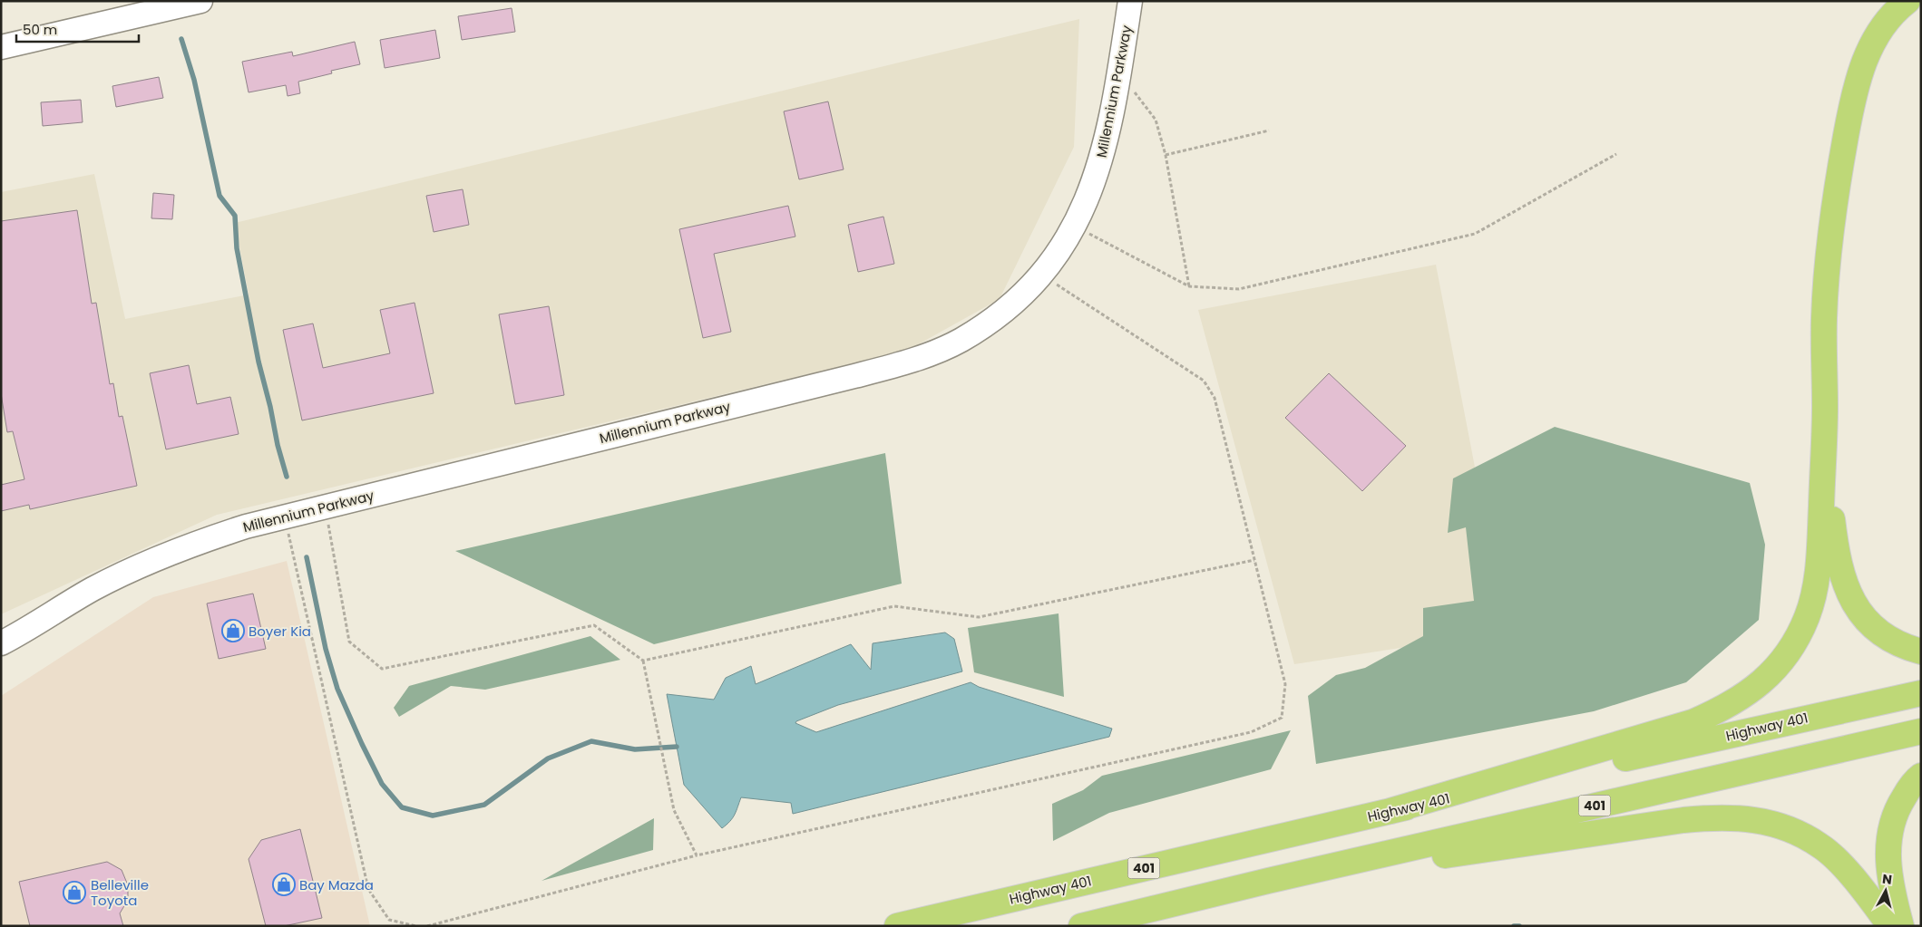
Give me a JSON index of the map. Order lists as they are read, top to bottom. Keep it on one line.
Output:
{"streets":{"highway":["Highway 401","401"],"street":["Millennium Parkway"]},"places":{"shop":["Boyer Kia","Bay Mazda","Belleville Toyota"]},"scale_bar":"50 m","north":"top"}
